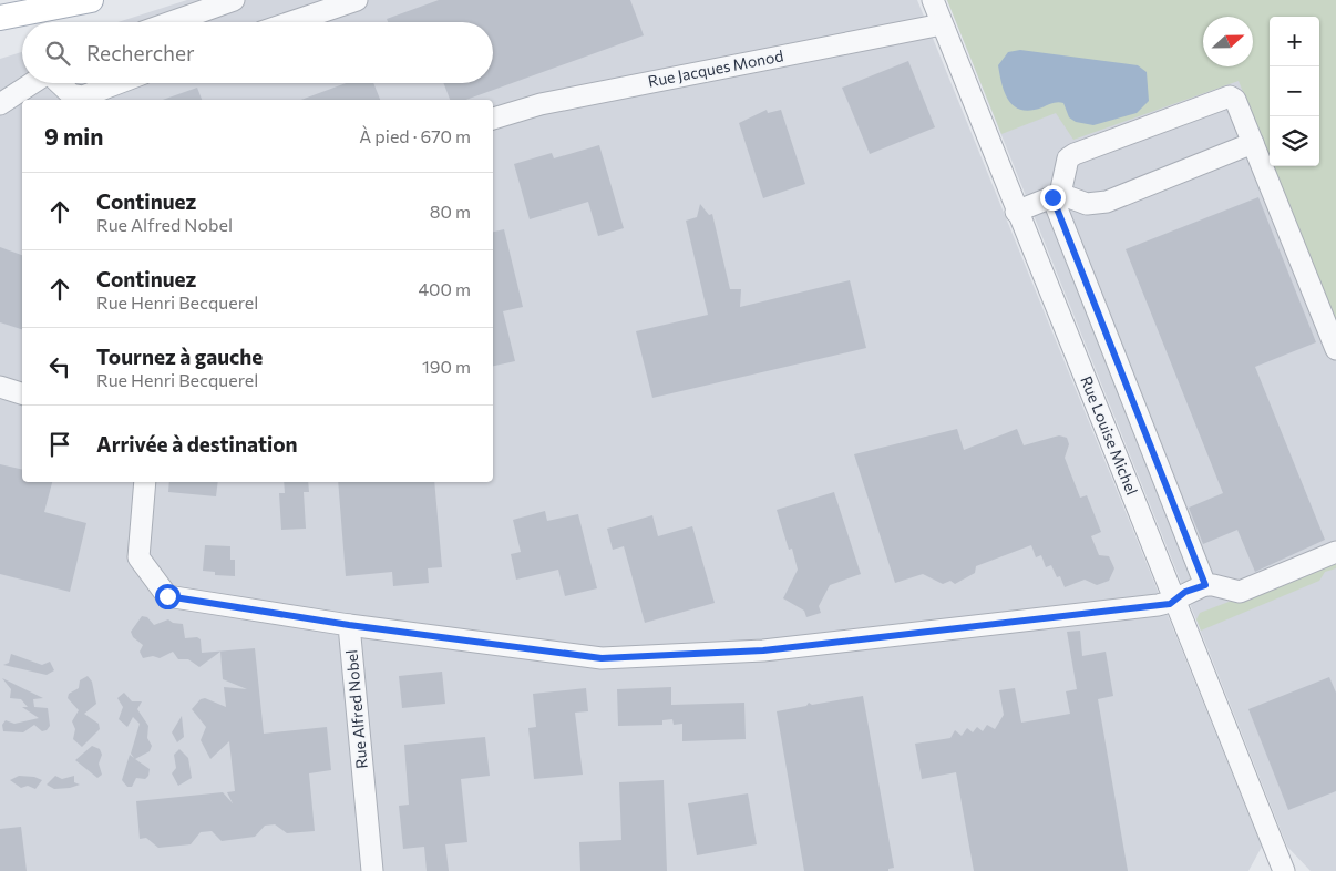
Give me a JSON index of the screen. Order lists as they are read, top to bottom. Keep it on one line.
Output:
{"streets":{"street":["Rue Jacques Monod","Rue Louise Michel","Rue Alfred Nobel"]},"crossings":[["Rue Jacques Monod","Rue Louise Michel"]],"north":"right","page":{"map_buttons":["+","−"],"search":"Rechercher","heading":["9 min","À pied · 670 m"],"list":[["Continuez","Rue Alfred Nobel","80 m"],["Continuez","Rue Henri Becquerel","400 m"],["Tournez à gauche","Rue Henri Becquerel","190 m"],"Arrivée à destination"]}}
